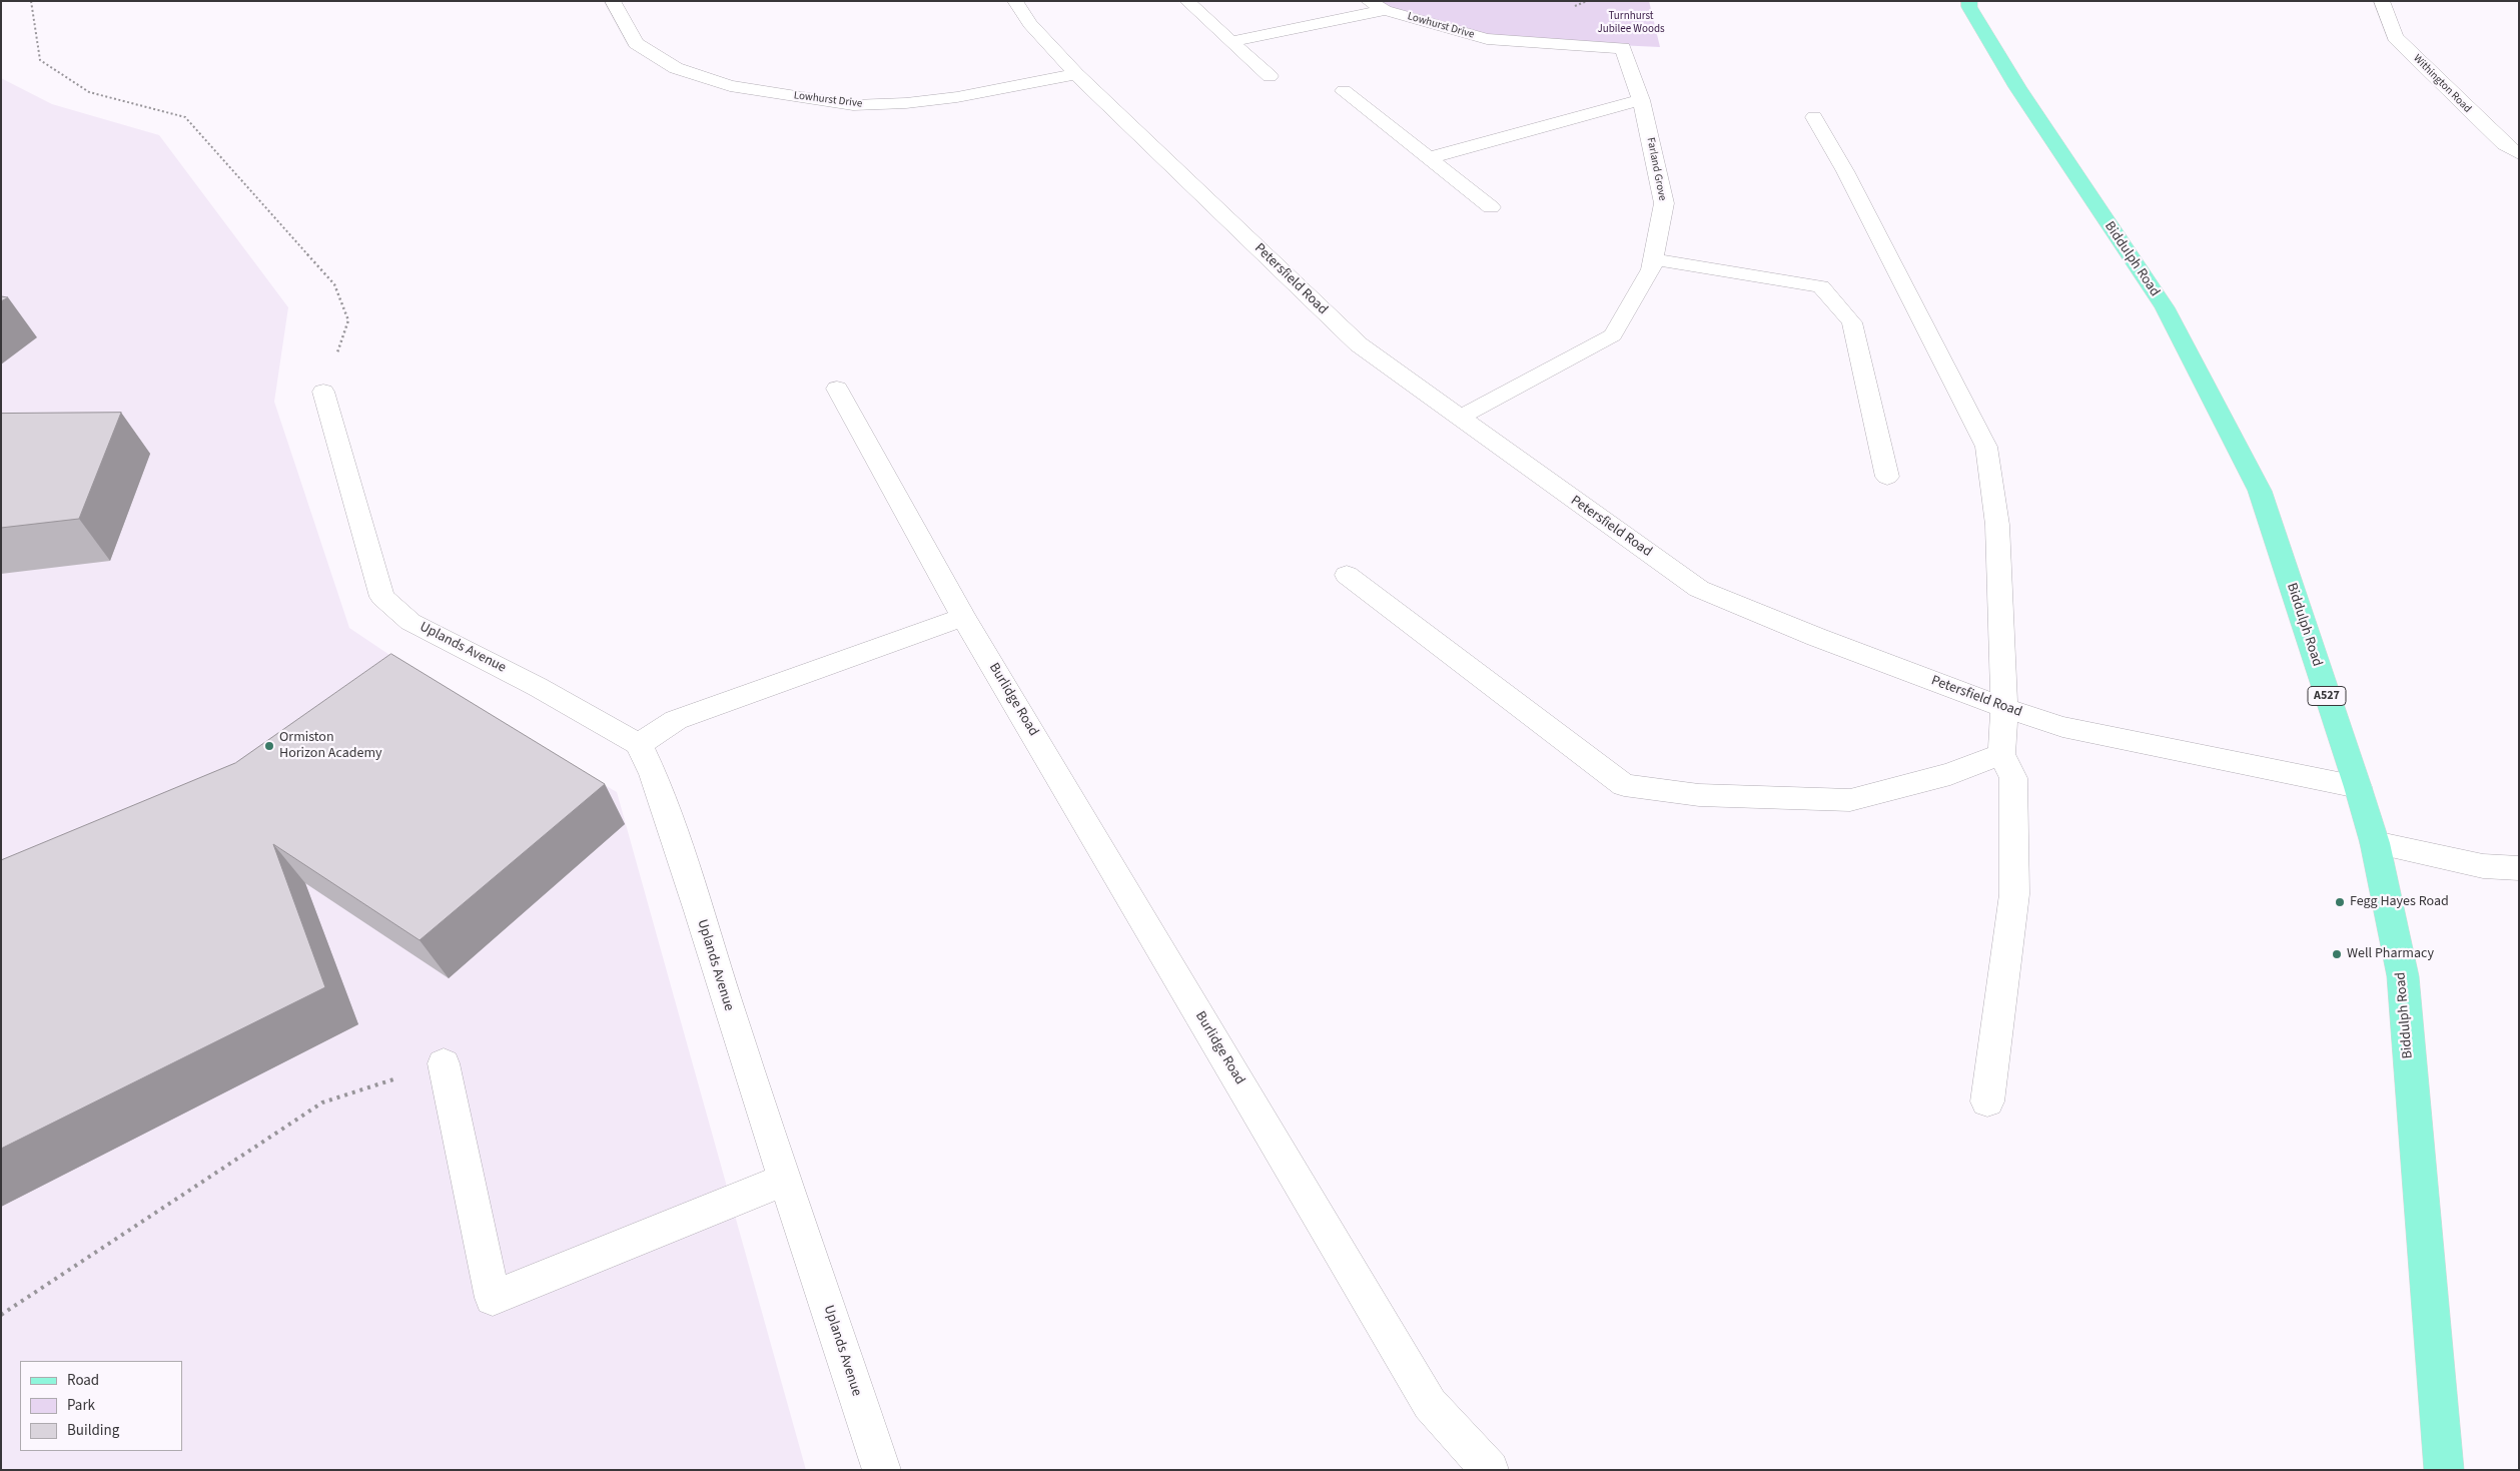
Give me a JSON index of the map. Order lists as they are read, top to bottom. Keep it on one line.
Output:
{"streets":{"main road":["Biddulph Road","A527"],"street":["Lowhurst Drive","Withington Road","Farland Grove","Petersfield Road","Uplands Avenue","Burlidge Road"]},"crossings":[["Lowhurst Drive","Farland Grove"],["Lowhurst Drive","Petersfield Road"],["Farland Grove","Petersfield Road"],["Biddulph Road","Petersfield Road"]],"parks":["Turnhurst Jubilee Woods"],"places":["Ormiston Horizon Academy","Fegg Hayes Road","Well Pharmacy"],"legend":["Road","Park","Building"]}
